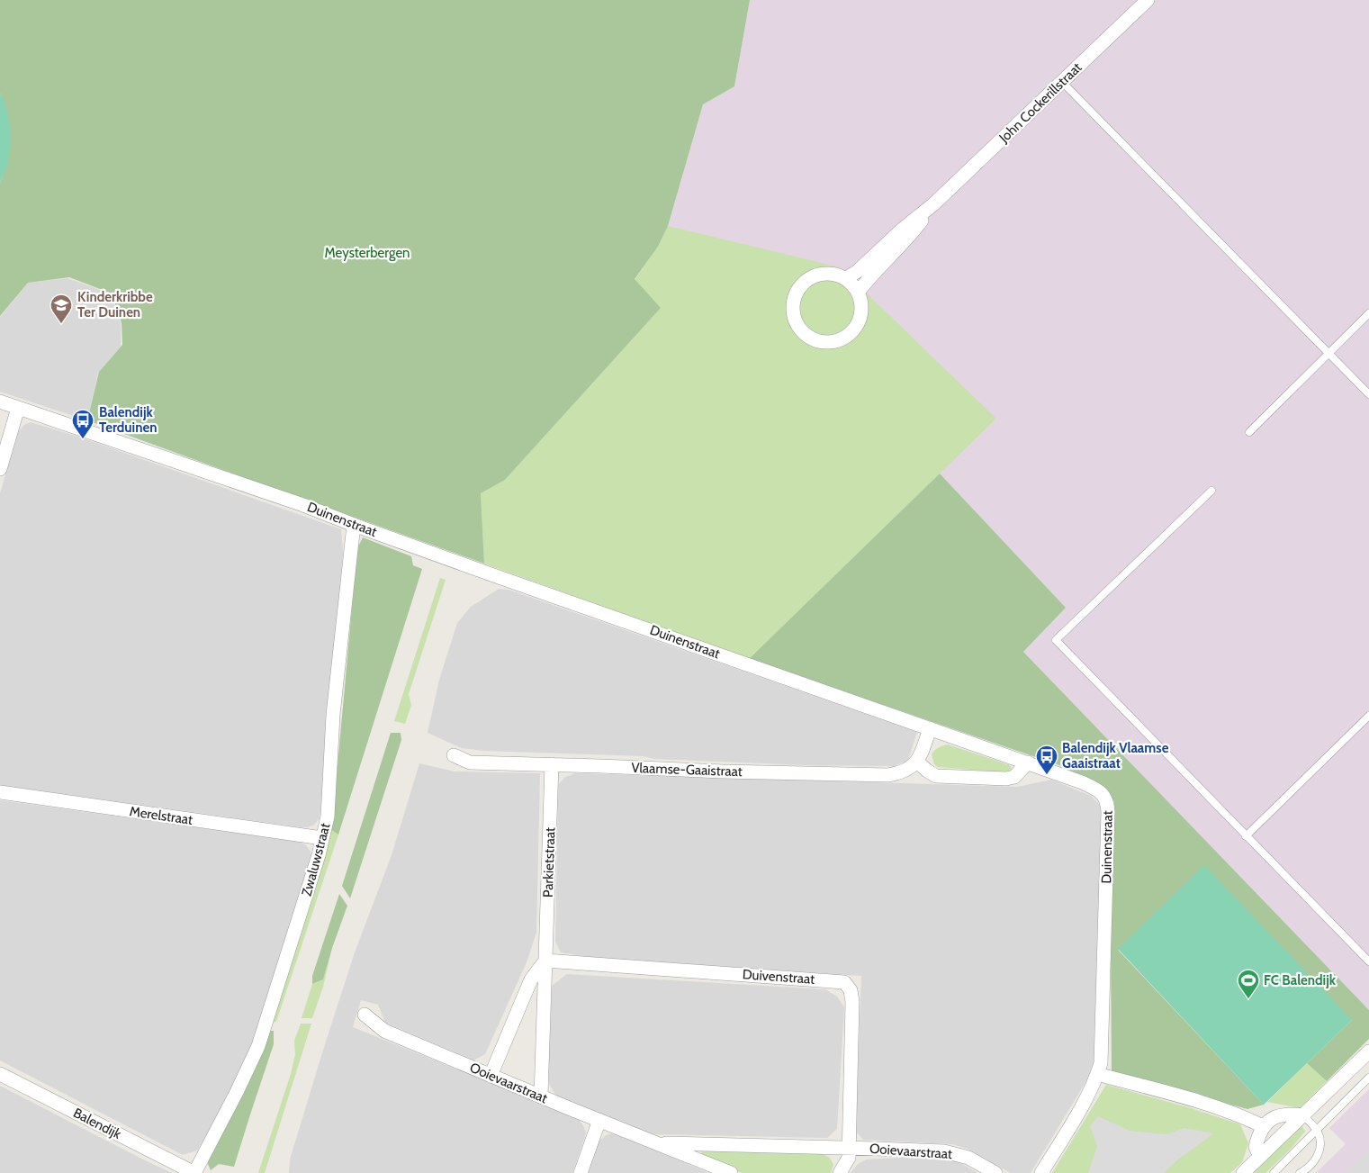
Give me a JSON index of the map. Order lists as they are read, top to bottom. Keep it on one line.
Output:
{"streets":{"street":["John Cockerillstraat","Duinenstraat","Vlaamse-Gaaistraat","Merelstraat","Zwaluwstraat","Parkietstraat","Duivenstraat","Ooievaarstraat","Balendijk"]},"crossings":[["Duinenstraat","Zwaluwstraat"],["Vlaamse-Gaaistraat","Parkietstraat"],["Merelstraat","Zwaluwstraat"],["Zwaluwstraat","Balendijk"],["Parkietstraat","Duivenstraat"],["Parkietstraat","Ooievaarstraat"],["Duivenstraat","Ooievaarstraat"]],"parks":["Meysterbergen"],"places":{"school or university":["Kinderkribbe Ter Duinen"],"bus stop":["Balendijk Terduinen","Balendijk Vlaamse Gaaistraat"],"sports":["FC Balendijk"]}}
